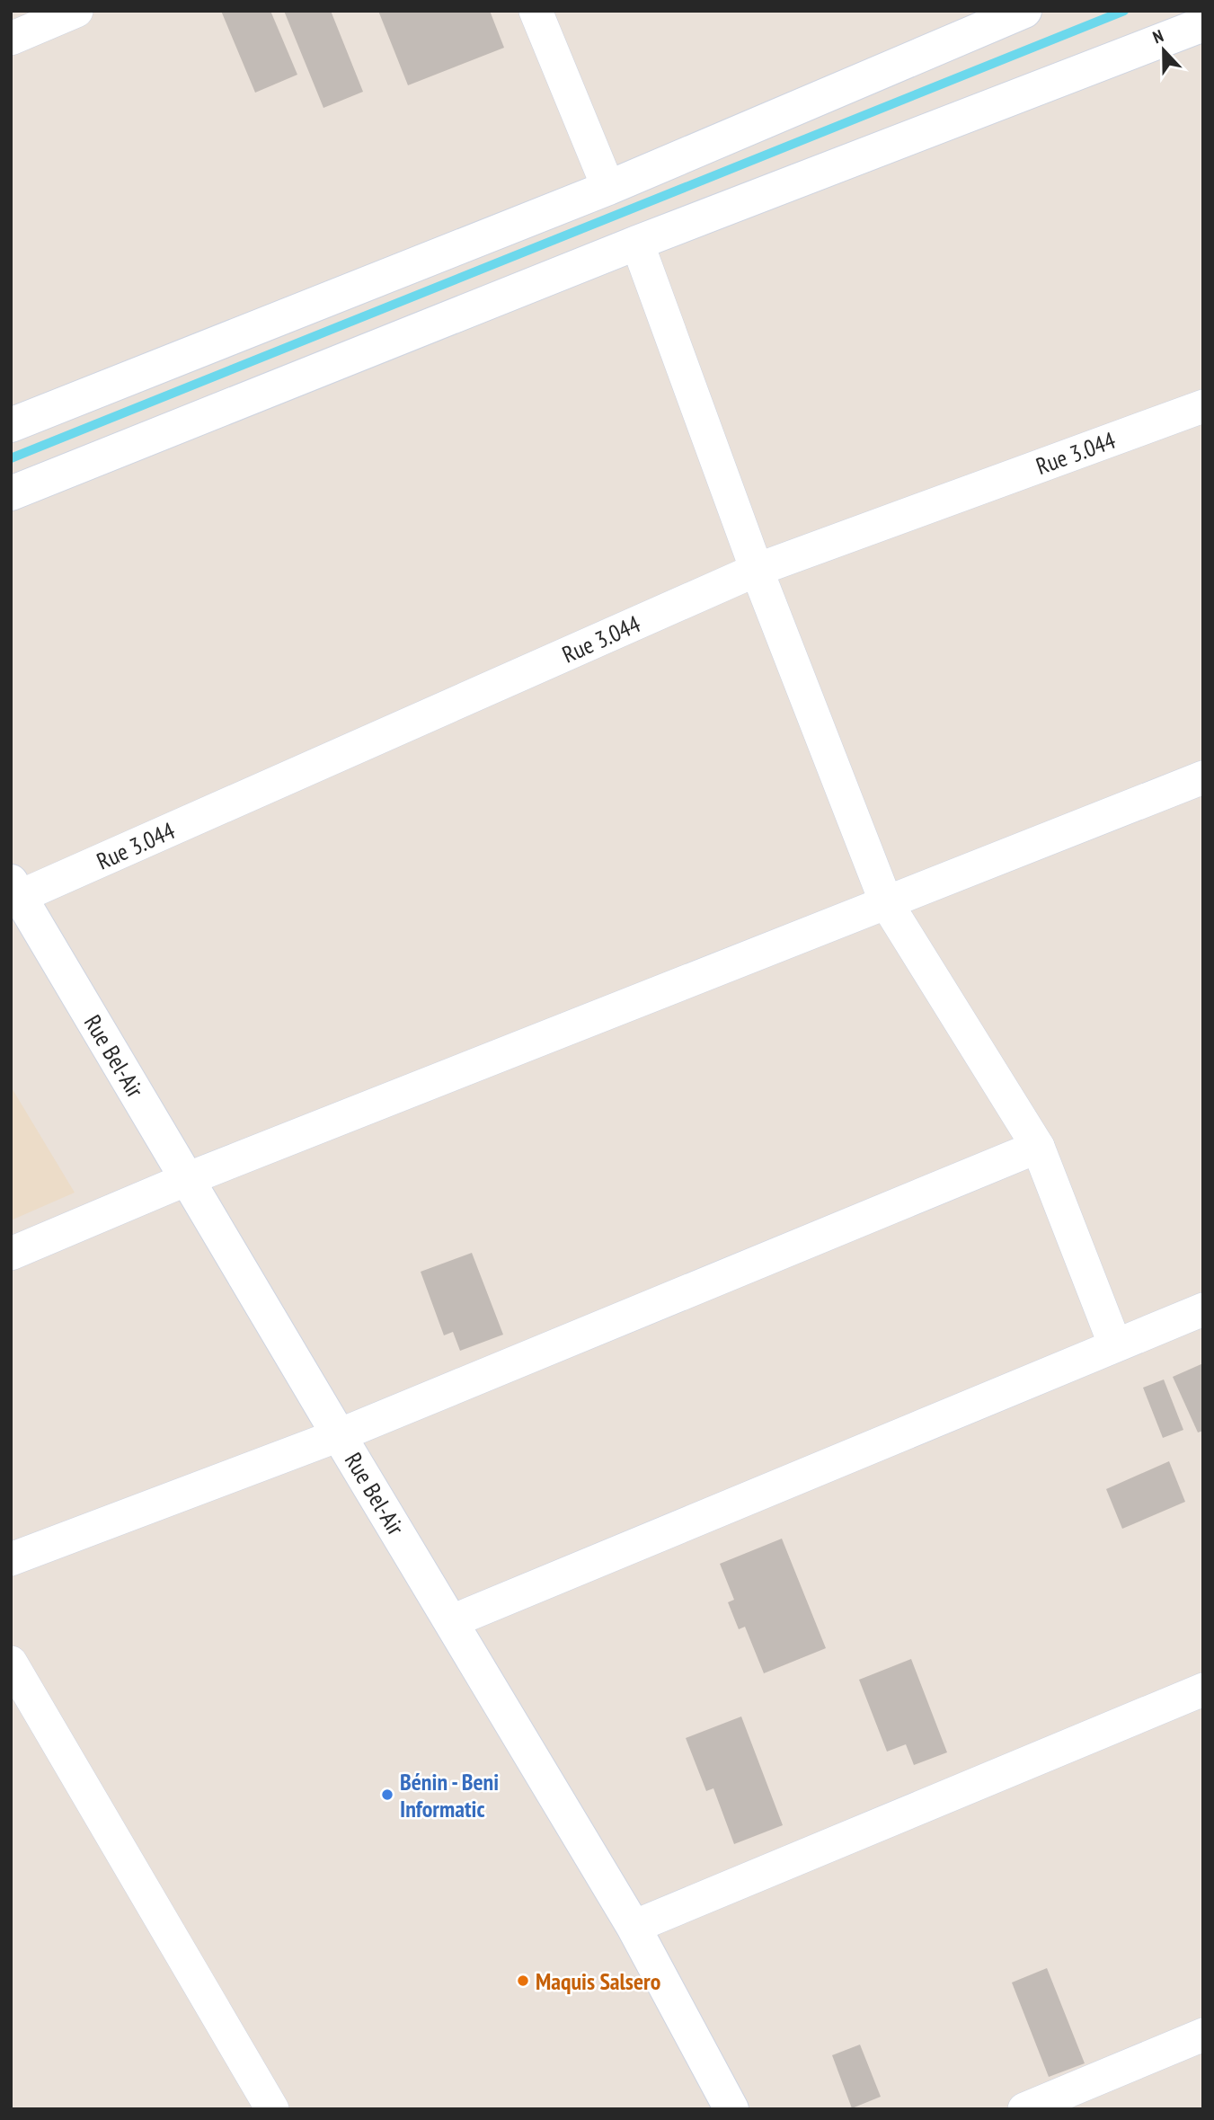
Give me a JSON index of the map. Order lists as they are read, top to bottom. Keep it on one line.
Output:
{"streets":{"street":["Rue 3.044","Rue Bel-Air"]},"crossings":[["Rue 3.044","Rue Bel-Air"]],"places":["Bénin - Beni Informatic","Maquis Salsero"],"north":"top"}
